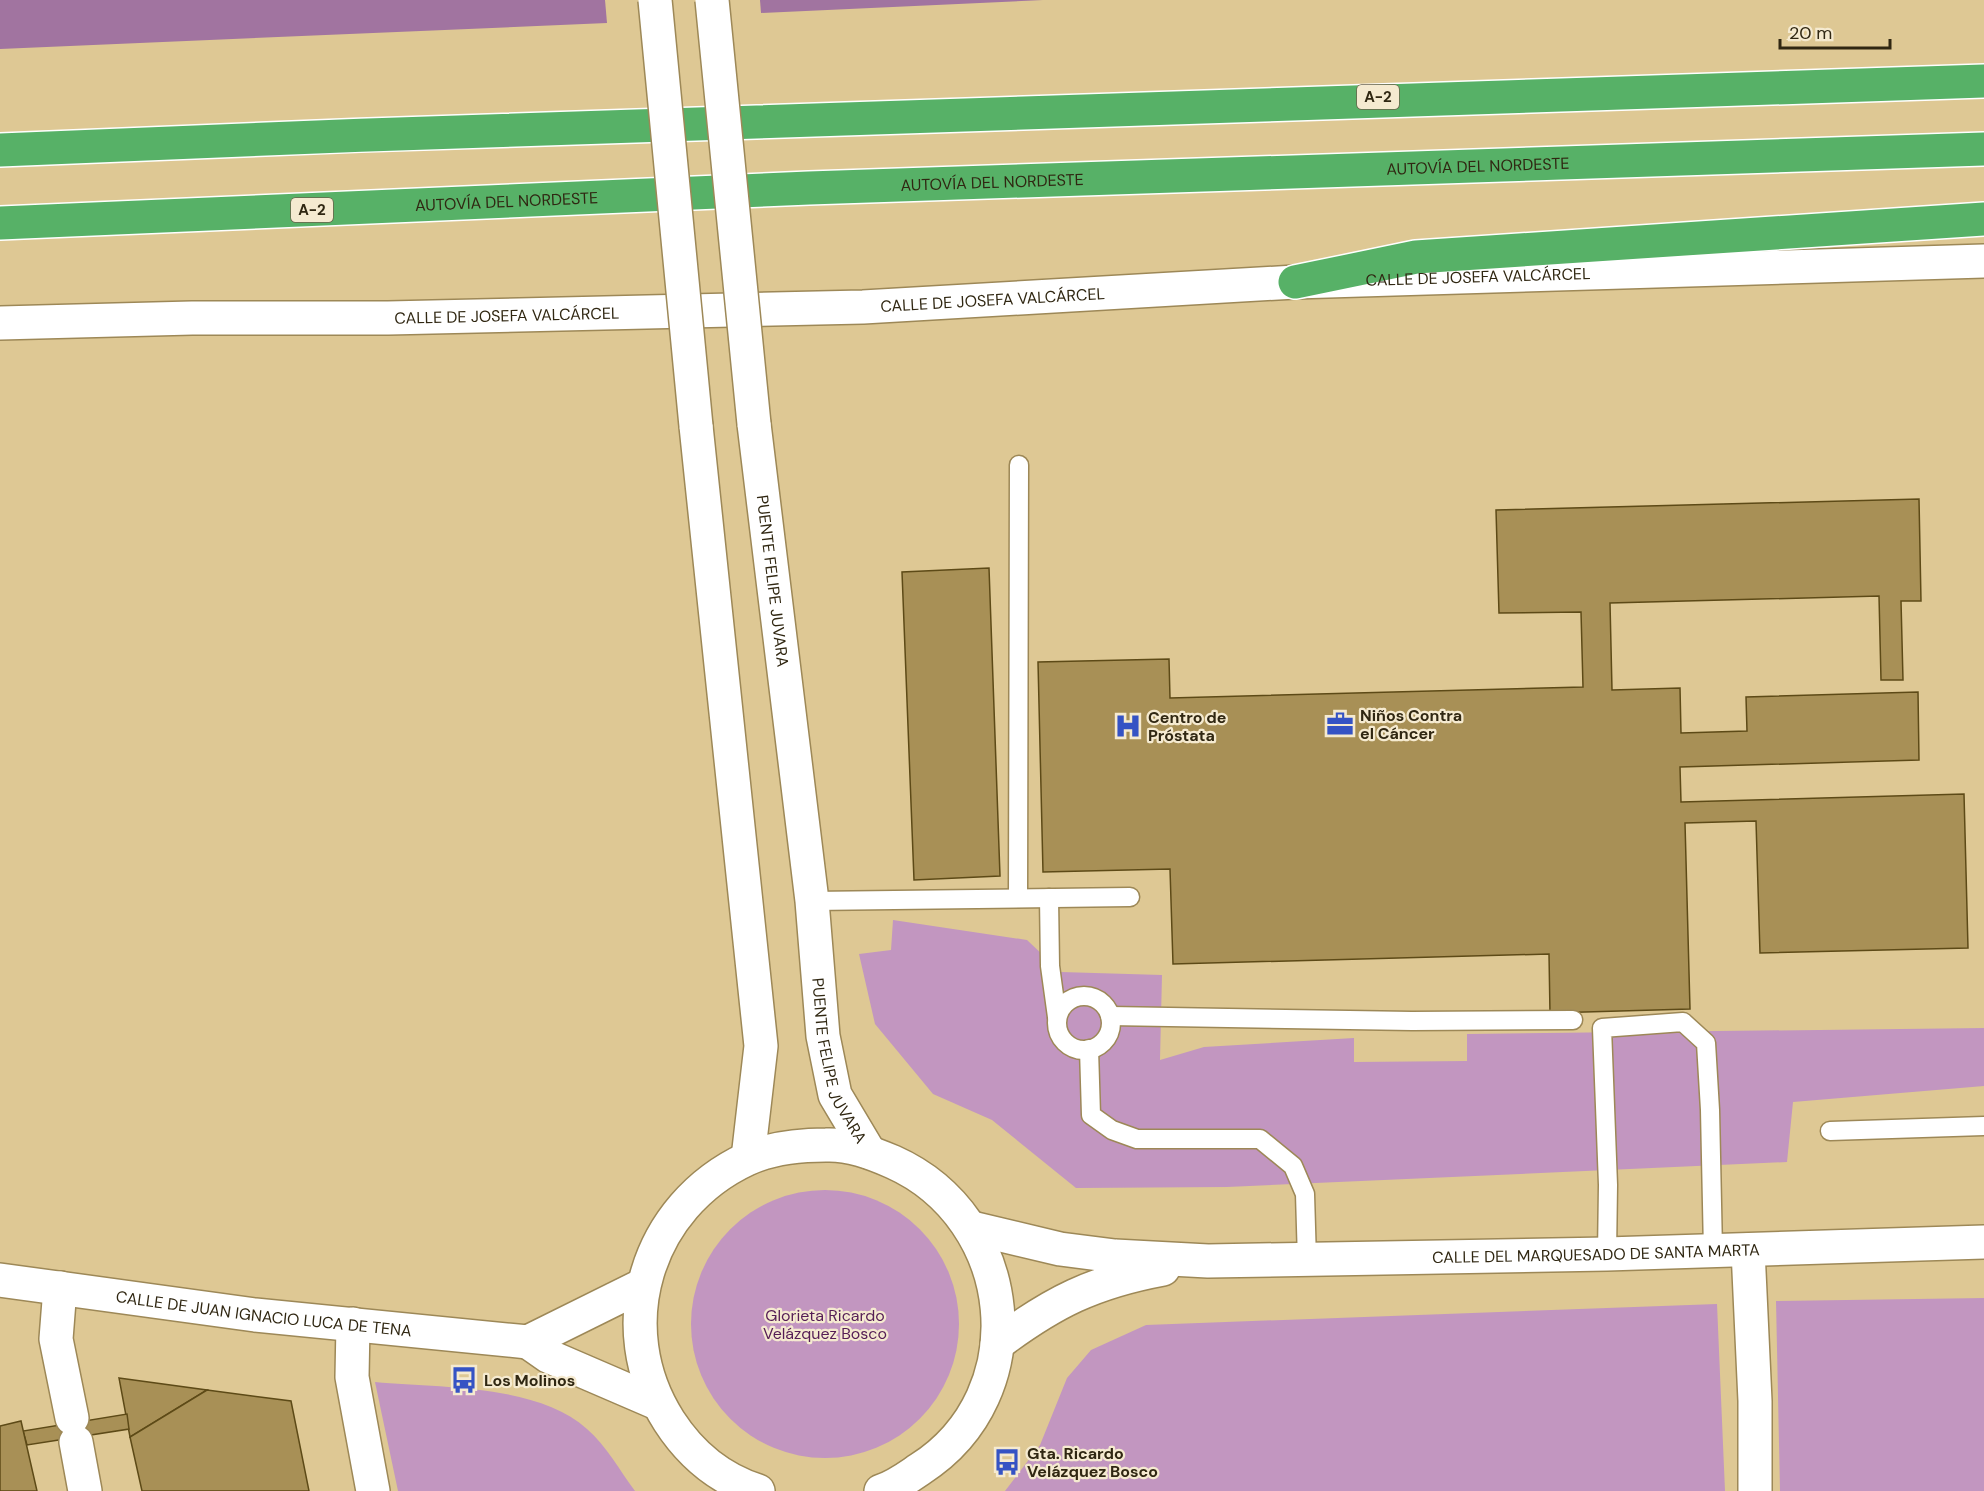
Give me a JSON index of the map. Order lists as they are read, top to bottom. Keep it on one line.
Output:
{"streets":{"highway":["A-2","AUTOVÍA DEL NORDESTE"],"street":["CALLE DE JOSEFA VALCÁRCEL","PUENTE FELIPE JUVARA","CALLE DEL MARQUESADO DE SANTA MARTA","CALLE DE JUAN IGNACIO LUCA DE TENA"]},"parks":["Glorieta Ricardo Velázquez Bosco"],"places":{"office":["Niños Contra el Cáncer"],"hospital":["Centro de Próstata"],"bus stop":["Los Molinos","Gta. Ricardo Velázquez Bosco"]},"scale_bar":"20 m"}
